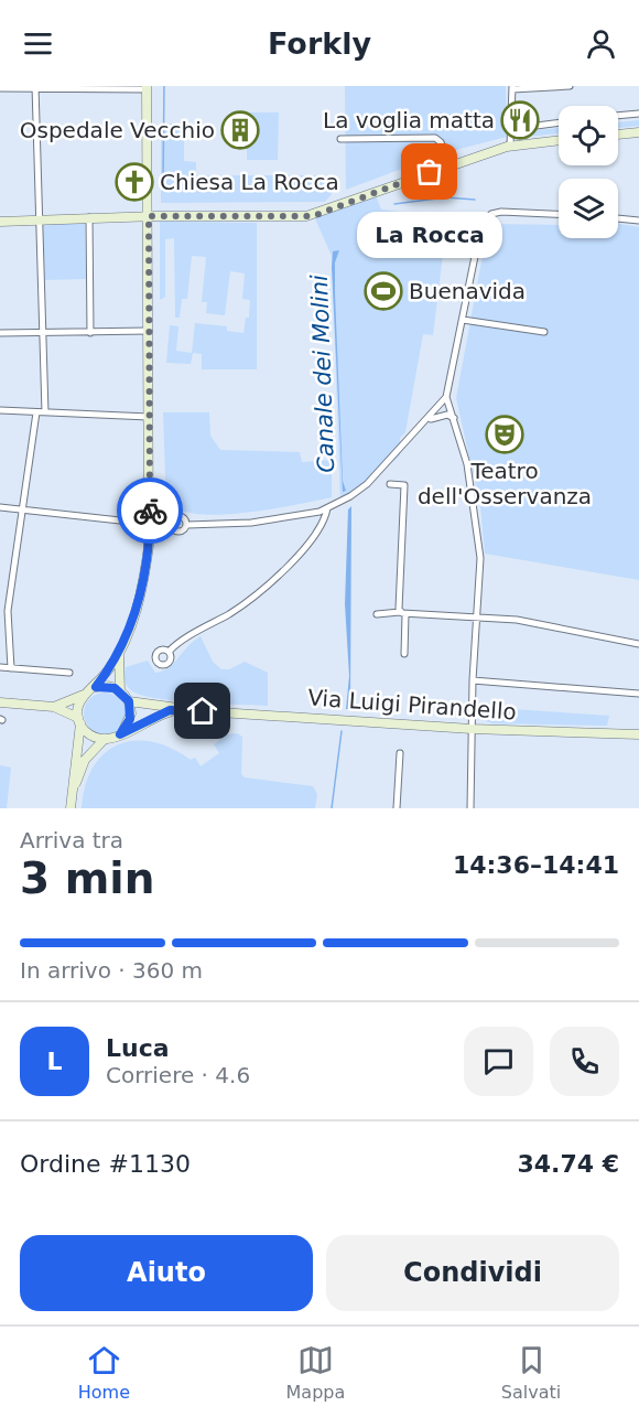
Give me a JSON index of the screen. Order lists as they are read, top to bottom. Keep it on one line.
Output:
{"streets":{"street":["Via Luigi Pirandello"]},"water":["Canale dei Molini"],"places":{"restaurant":["La voglia matta"],"building":["Ospedale Vecchio"],"other":["La Rocca"],"church":["Chiesa La Rocca"],"sports":["Buenavida"],"theatre":["Teatro dell'Osservanza"]},"page":{"header":"Forkly","bubble":"La Rocca","heading":["3 min","Arriva tra","14:36–14:41"],"panel":["Luca","Corriere · 4.6","Ordine #1130","34.74 €"],"bar":"In arrivo · 360 m","round":"L","buttons":["Aiuto","Condividi"],"tabs":["Home","Mappa","Salvati"]}}
